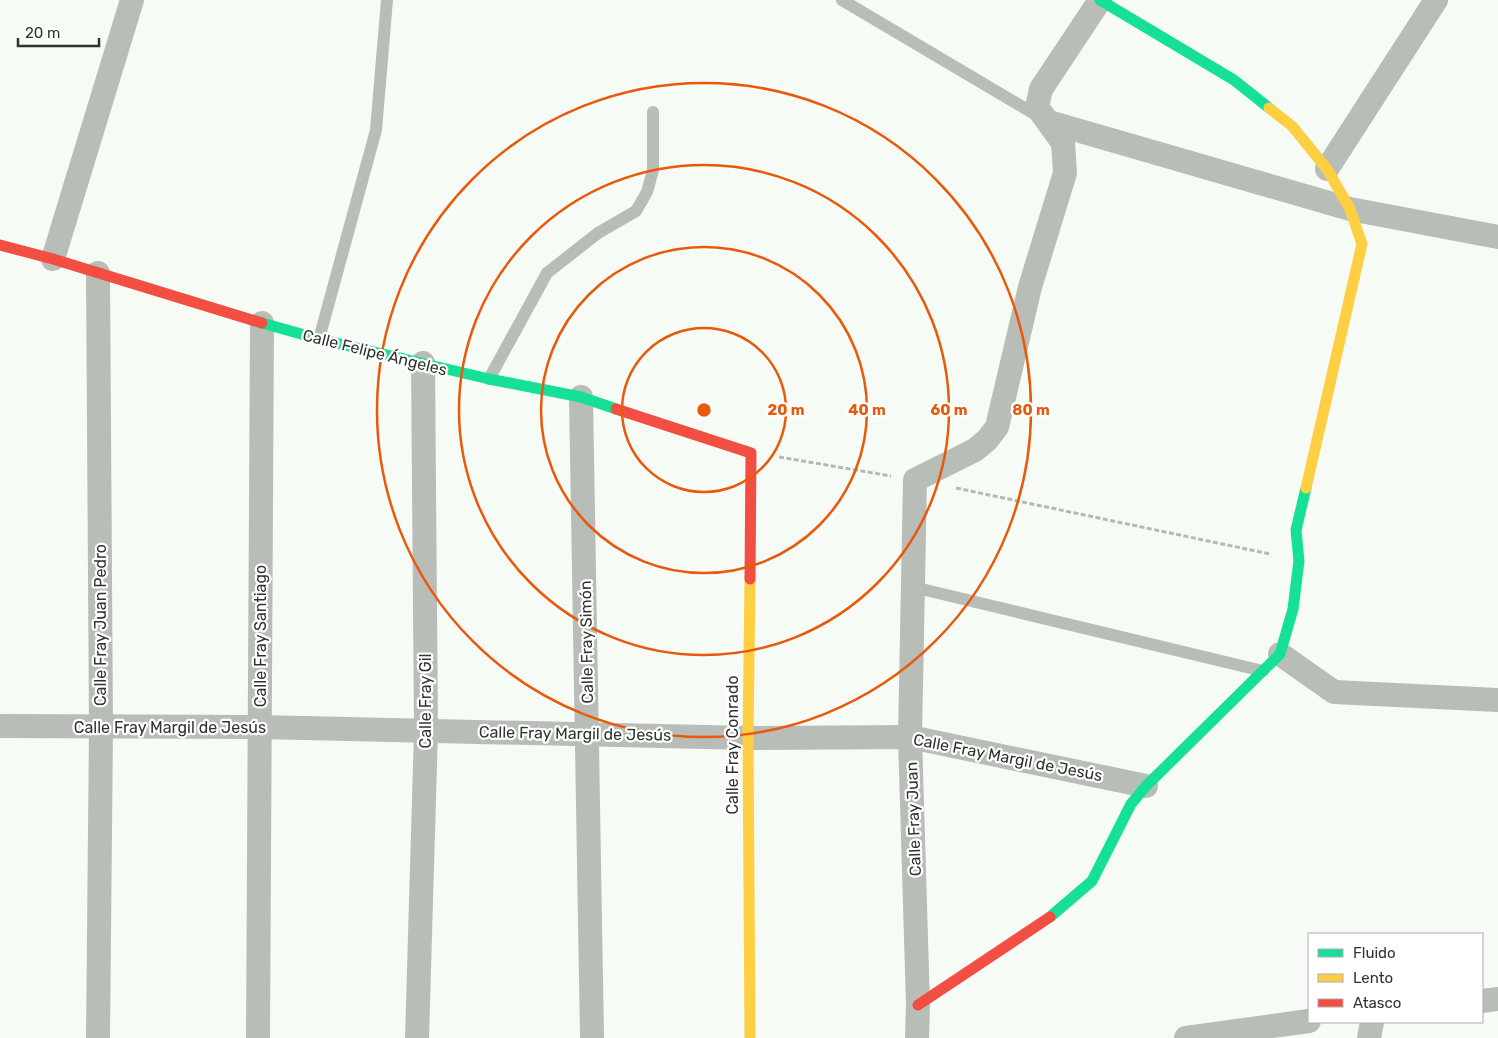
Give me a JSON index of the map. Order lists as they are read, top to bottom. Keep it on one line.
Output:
{"streets":{"street":["Calle Felipe Ángeles","Calle Fray Juan Pedro","Calle Fray Santiago","Calle Fray Simón","Calle Fray Gil","Calle Fray Margil de Jesús","Calle Fray Conrado","Calle Fray Juan"]},"crossings":[["Calle Felipe Ángeles","Calle Fray Juan Pedro"],["Calle Felipe Ángeles","Calle Fray Santiago"],["Calle Felipe Ángeles","Calle Fray Simón"],["Calle Felipe Ángeles","Calle Fray Gil"],["Calle Felipe Ángeles","Calle Fray Conrado"],["Calle Fray Juan Pedro","Calle Fray Margil de Jesús"],["Calle Fray Santiago","Calle Fray Margil de Jesús"],["Calle Fray Simón","Calle Fray Margil de Jesús"],["Calle Fray Gil","Calle Fray Margil de Jesús"],["Calle Fray Margil de Jesús","Calle Fray Conrado"],["Calle Fray Margil de Jesús","Calle Fray Juan"]],"legend":["Fluido","Lento","Atasco"],"scale_bar":"20 m","rings":["20 m","40 m","60 m","80 m"]}
